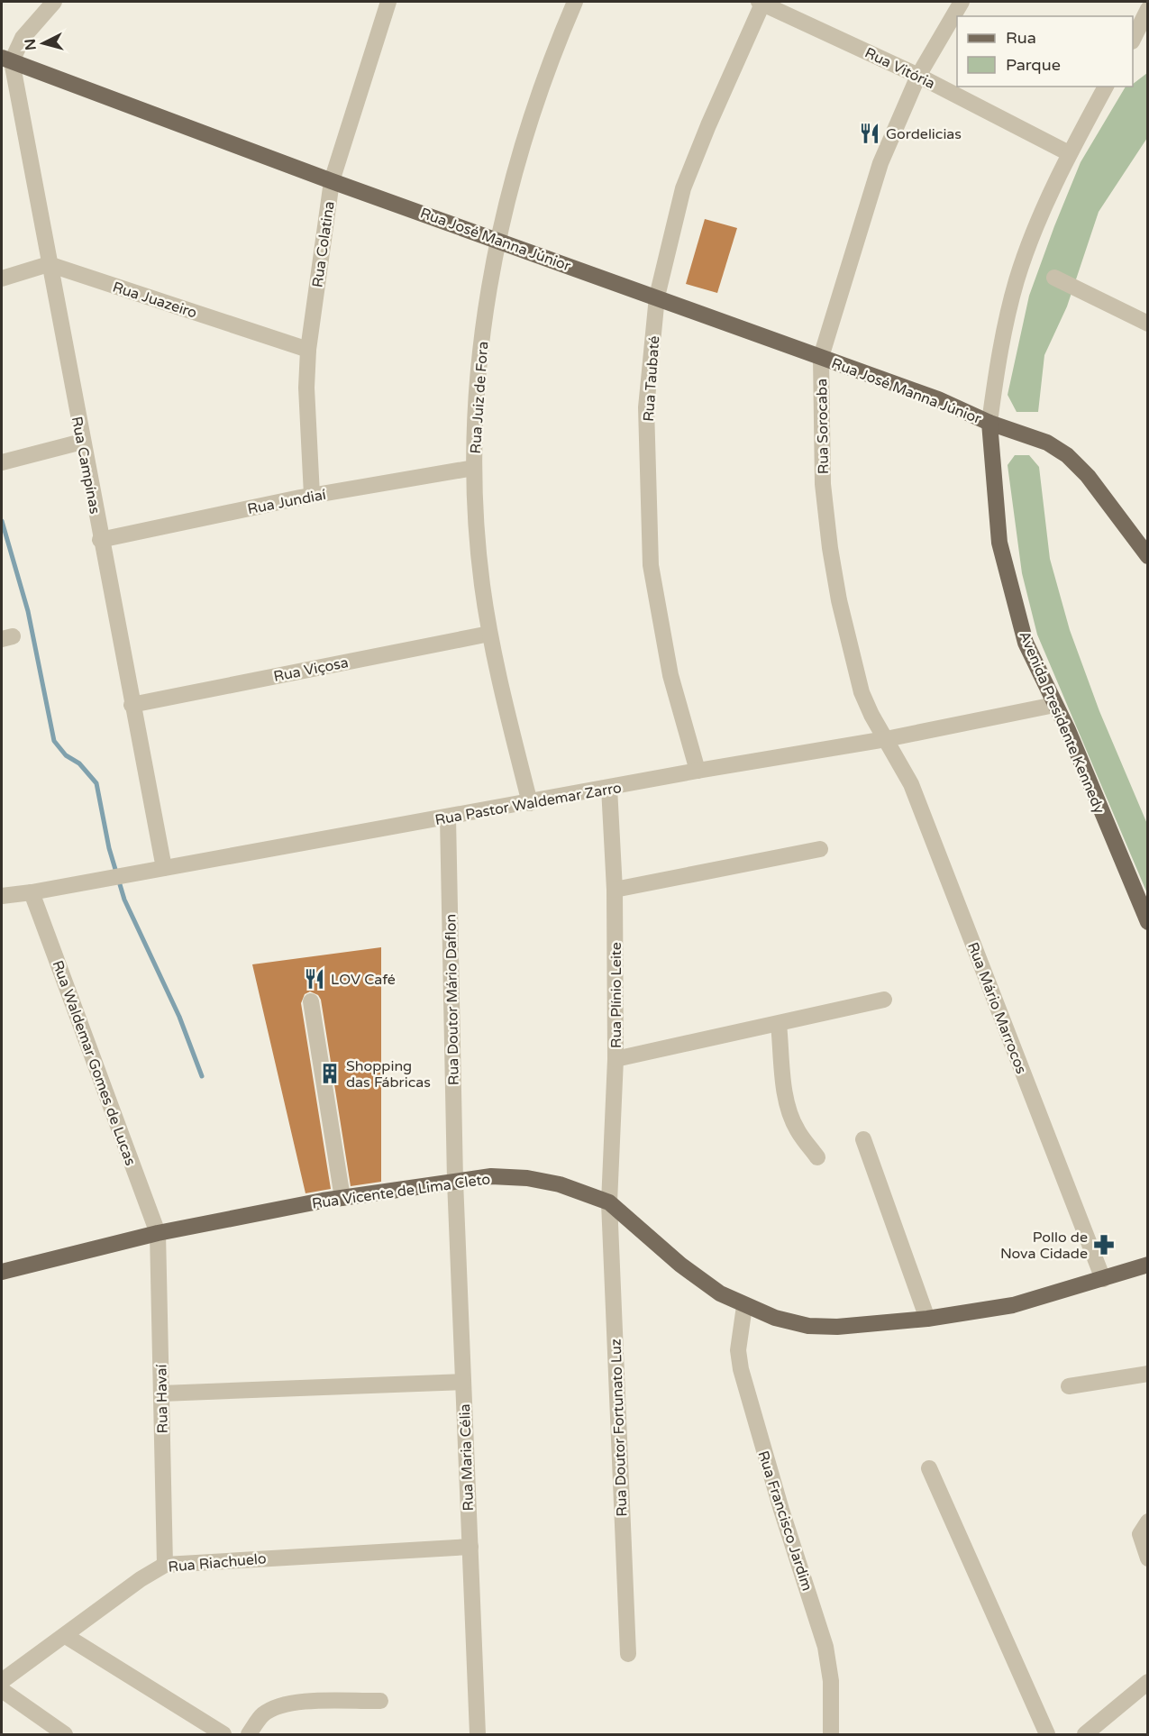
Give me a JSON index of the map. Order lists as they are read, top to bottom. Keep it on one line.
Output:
{"streets":{"main road":["Rua José Manna Júnior","Avenida Presidente Kennedy","Rua Vicente de Lima Cleto"],"street":["Rua Vitória","Rua Colatina","Rua Juazeiro","Rua Taubaté","Rua Juiz de Fora","Rua Sorocaba","Rua Campínas","Rua Jundiaí","Rua Viçosa","Rua Pastor Waldemar Zarro","Rua Plínio Leite","Rua Doutor Mário Daflon","Rua Mário Marrocos","Rua Waldemar Gomes de Lucas","Rua Havaí","Rua Doutor Fortunato Luz","Rua Maria Célia","Rua Francisco Jardim","Rua Riachuelo"]},"crossings":[["Rua Vitória","Rua Taubaté"],["Rua Vitória","Rua Sorocaba"],["Rua Vitória","Avenida Presidente Kennedy"],["Rua José Manna Júnior","Rua Colatina"],["Rua José Manna Júnior","Rua Taubaté"],["Rua José Manna Júnior","Rua Juiz de Fora"],["Rua José Manna Júnior","Rua Sorocaba"],["Rua José Manna Júnior","Rua Campínas"],["Rua José Manna Júnior","Avenida Presidente Kennedy"],["Rua Colatina","Rua Juazeiro"],["Rua Colatina","Rua Jundiaí"],["Rua Juazeiro","Rua Campínas"],["Rua Taubaté","Rua Pastor Waldemar Zarro"],["Rua Juiz de Fora","Rua Jundiaí"],["Rua Juiz de Fora","Rua Viçosa"],["Rua Juiz de Fora","Rua Pastor Waldemar Zarro"],["Rua Sorocaba","Rua Pastor Waldemar Zarro"],["Rua Sorocaba","Rua Mário Marrocos"],["Rua Campínas","Rua Jundiaí"],["Rua Campínas","Rua Viçosa"],["Rua Campínas","Rua Pastor Waldemar Zarro"],["Avenida Presidente Kennedy","Rua Pastor Waldemar Zarro"],["Rua Pastor Waldemar Zarro","Rua Plínio Leite"],["Rua Pastor Waldemar Zarro","Rua Doutor Mário Daflon"],["Rua Pastor Waldemar Zarro","Rua Mário Marrocos"],["Rua Pastor Waldemar Zarro","Rua Waldemar Gomes de Lucas"],["Rua Plínio Leite","Rua Vicente de Lima Cleto"],["Rua Plínio Leite","Rua Doutor Fortunato Luz"],["Rua Doutor Mário Daflon","Rua Vicente de Lima Cleto"],["Rua Doutor Mário Daflon","Rua Maria Célia"],["Rua Mário Marrocos","Rua Vicente de Lima Cleto"],["Rua Waldemar Gomes de Lucas","Rua Vicente de Lima Cleto"],["Rua Waldemar Gomes de Lucas","Rua Havaí"],["Rua Vicente de Lima Cleto","Rua Havaí"],["Rua Vicente de Lima Cleto","Rua Doutor Fortunato Luz"],["Rua Vicente de Lima Cleto","Rua Maria Célia"],["Rua Vicente de Lima Cleto","Rua Francisco Jardim"],["Rua Havaí","Rua Riachuelo"],["Rua Maria Célia","Rua Riachuelo"]],"places":{"restaurant":["Gordelicias","LOV Café"],"building":["Shopping das Fábricas"],"pharmacy":["Pollo de Nova Cidade"]},"legend":["Rua","Parque"],"north":"left"}
